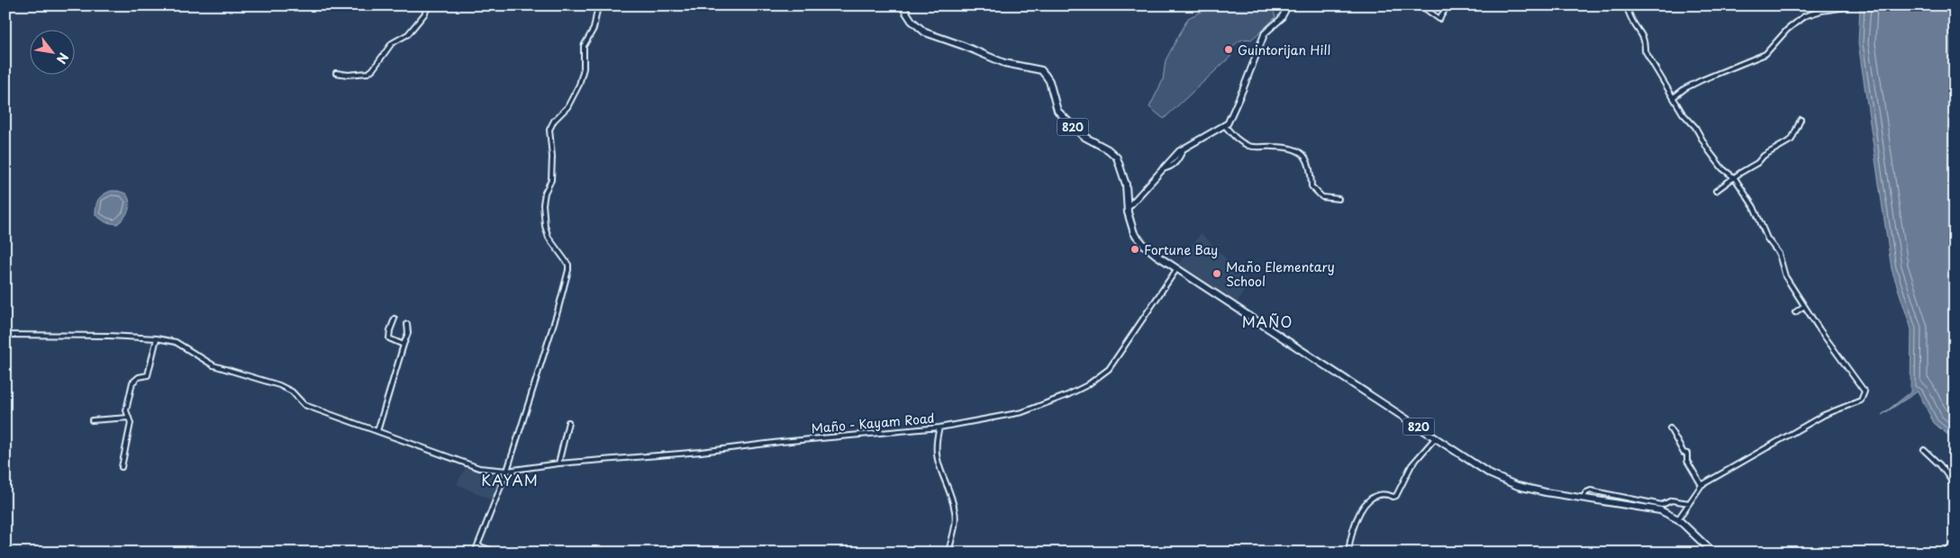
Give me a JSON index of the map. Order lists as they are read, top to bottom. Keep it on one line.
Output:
{"streets":{"highway":["820"],"street":["Maño - Kayam Road"]},"crossings":[["820","Maño - Kayam Road"]],"districts":["MAÑO","KAYAM"],"places":["Guintorijan Hill","Fortune Bay","Maño Elementary School"],"north":"bottom right"}
